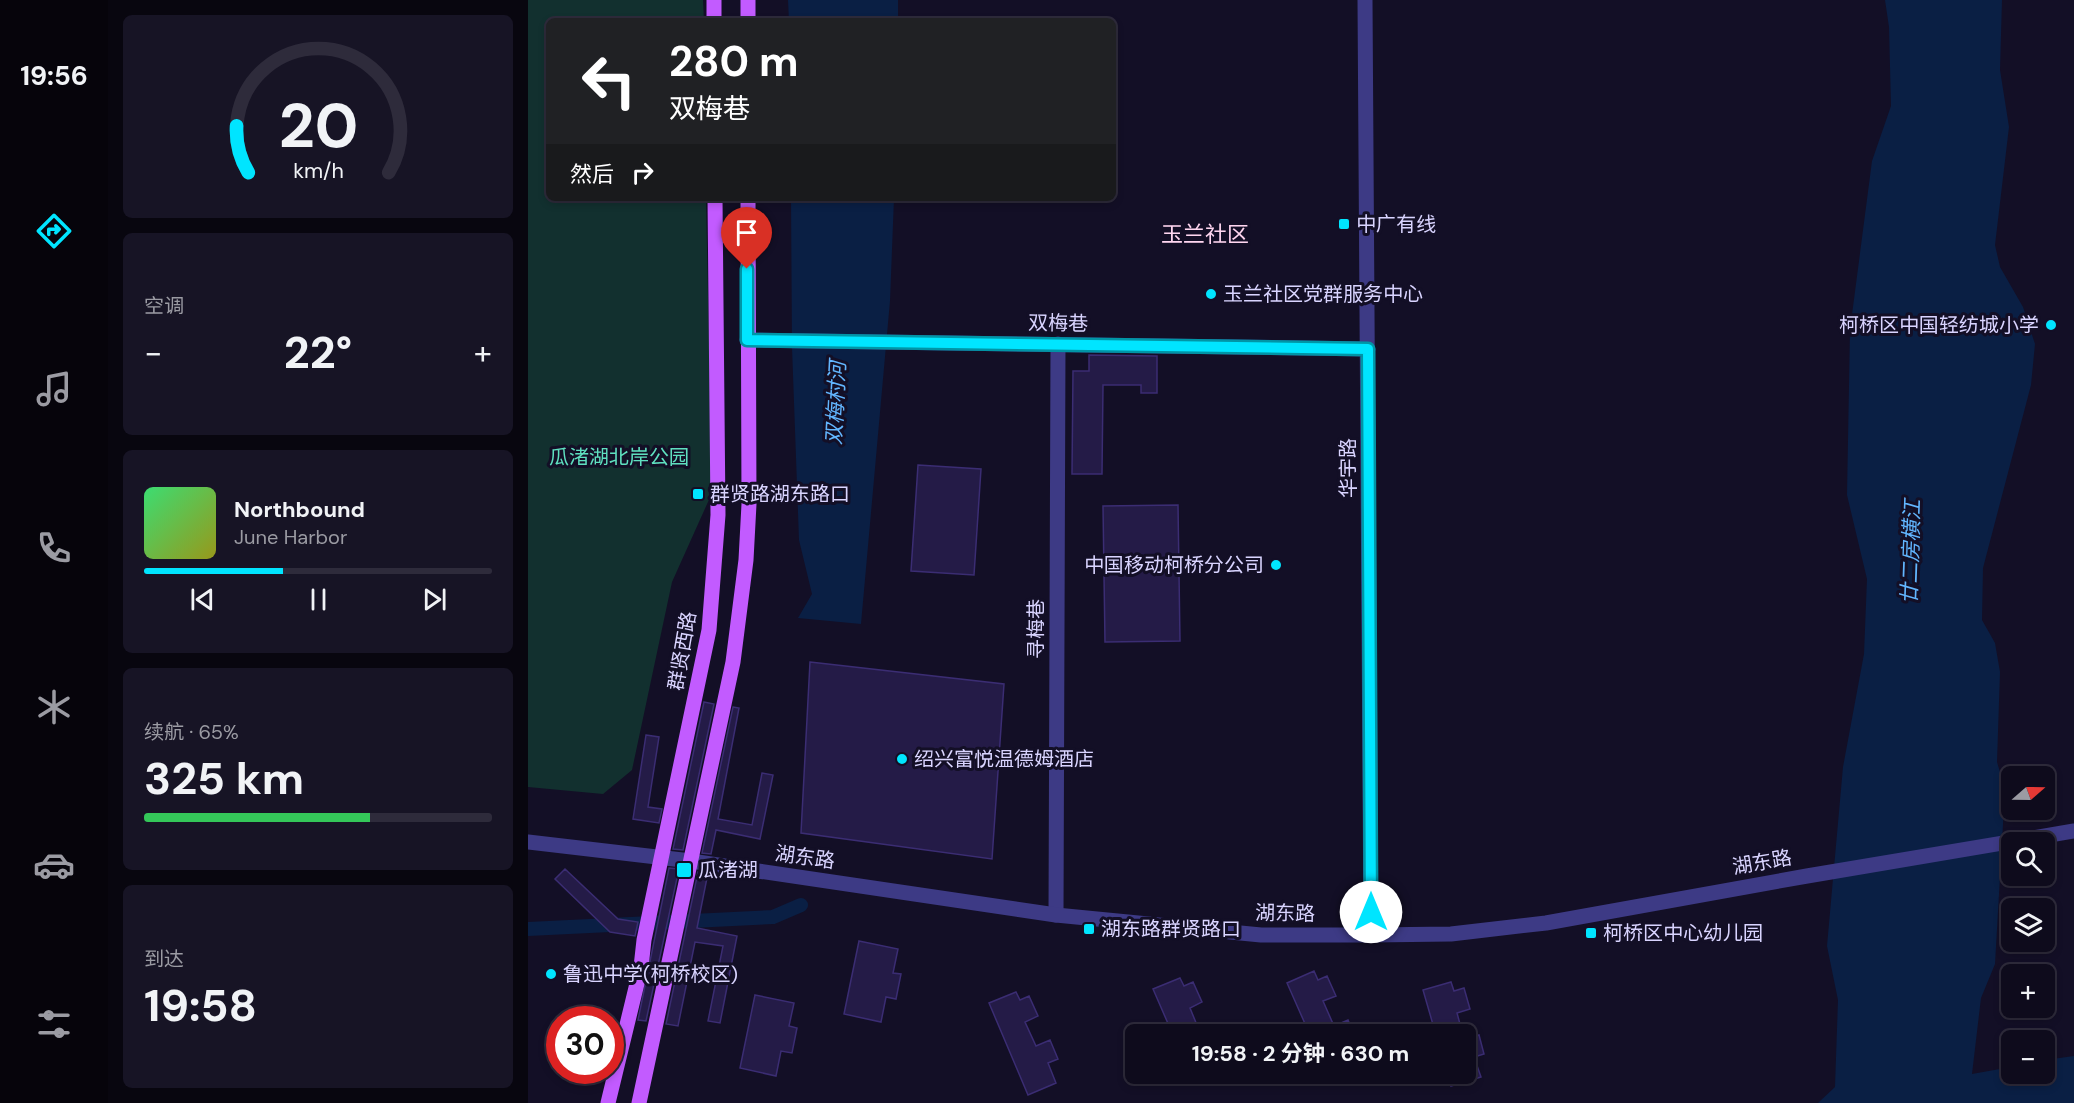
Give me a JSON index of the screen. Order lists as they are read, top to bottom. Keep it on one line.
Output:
{"streets":{"main road":["群贤西路"],"street":["双梅巷","华宇路","寻梅巷","湖东路"]},"crossings":[["双梅巷","华宇路"],["双梅巷","寻梅巷"],["华宇路","湖东路"],["寻梅巷","湖东路"],["群贤西路","湖东路"]],"districts":["玉兰社区"],"water":["双梅村河","廿二房横江"],"parks":["瓜渚湖北岸公园"],"places":{"transit":["中广有线","群贤路湖东路口","瓜渚湖","湖东路群贤路口","柯桥区中心幼儿园"],"other":["玉兰社区党群服务中心","柯桥区中国轻纺城小学","中国移动柯桥分公司","绍兴富悦温德姆酒店","鲁迅中学(柯桥校区)"]},"north":"right","page":{"tabs":"19:56","turn":["280 m","双梅巷"],"then":"然后","tile":["空调",["续航 · 65%","325 km"],["到达","19:58"]],"heat":["−","22°","+"],"song":["Northbound","June Harbor"],"map_buttons":["+","−"],"limit":"30","trip":"19:58 · 2 分钟 · 630 m","gauge":["20","km/h"]}}
